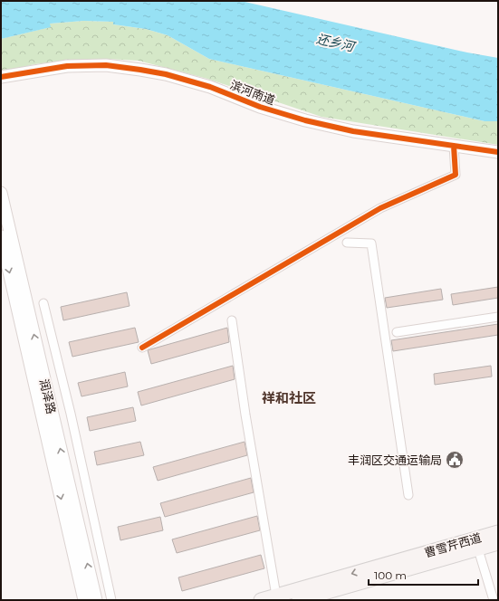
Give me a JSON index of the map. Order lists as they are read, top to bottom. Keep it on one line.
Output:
{"streets":{"main road":["滨河南道","润泽路","曹雪芹西道"]},"districts":["祥和社区"],"water":["还乡河"],"places":{"public building":["丰润区交通运输局"]},"scale_bar":"100 m"}
